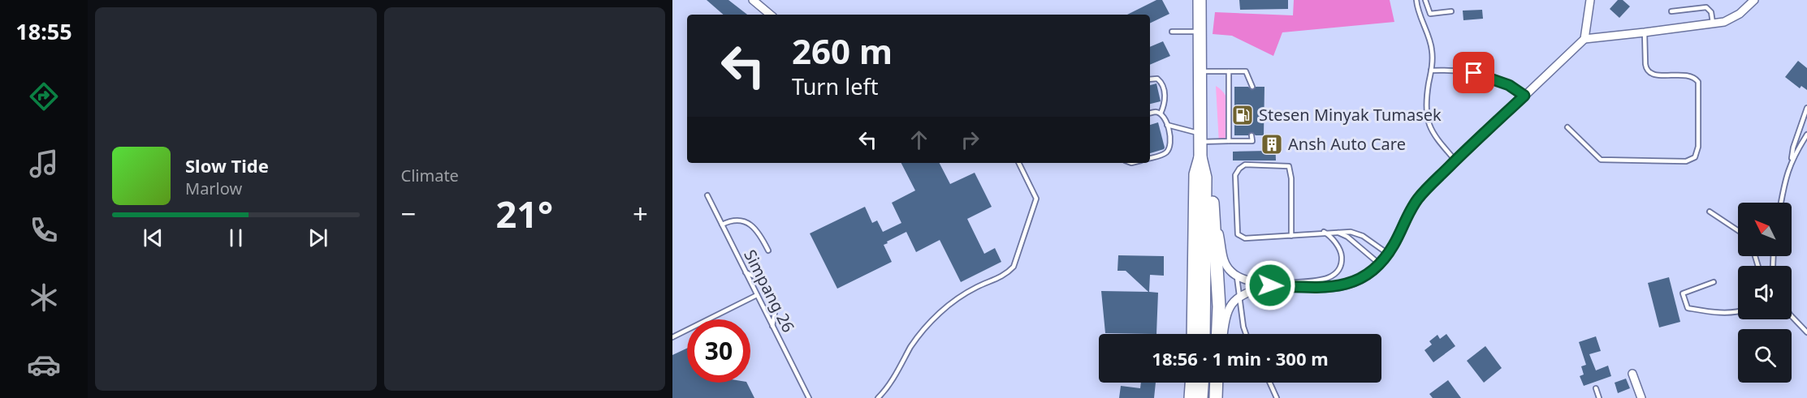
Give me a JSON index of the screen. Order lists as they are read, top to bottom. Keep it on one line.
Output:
{"streets":{"lane":["Simpang 26"]},"places":{"fuel station":["Stesen Minyak Tumasek"],"building":["Ansh Auto Care"]},"north":"top left","page":{"tabs":"18:55","tile":"Climate","turn":["260 m","Turn left"],"song":["Slow Tide","Marlow"],"heat":["−","21°","+"],"limit":"30","trip":"18:56 · 1 min · 300 m"}}
